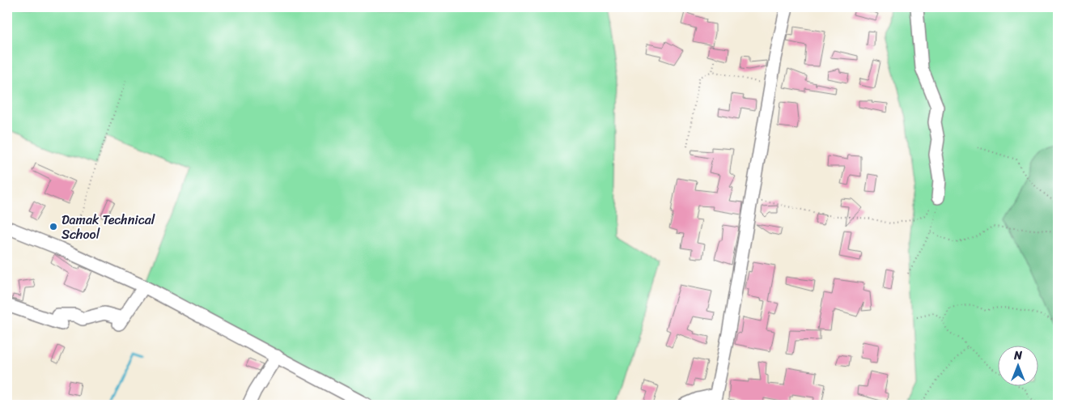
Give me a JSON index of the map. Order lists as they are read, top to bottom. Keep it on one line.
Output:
{"places":["Damak Technical School"],"north":"top"}
